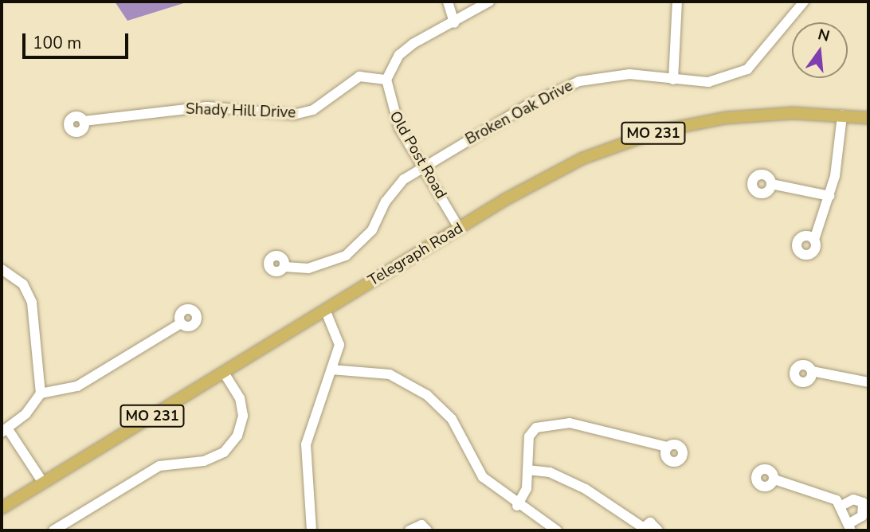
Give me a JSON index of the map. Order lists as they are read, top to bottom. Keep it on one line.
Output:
{"streets":{"main road":["MO 231","Telegraph Road"],"street":["Shady Hill Drive","Broken Oak Drive","Old Post Road"]},"crossings":[["Shady Hill Drive","Old Post Road"],["Broken Oak Drive","Old Post Road"],["Old Post Road","Telegraph Road"]],"scale_bar":"100 m","north":"top"}
